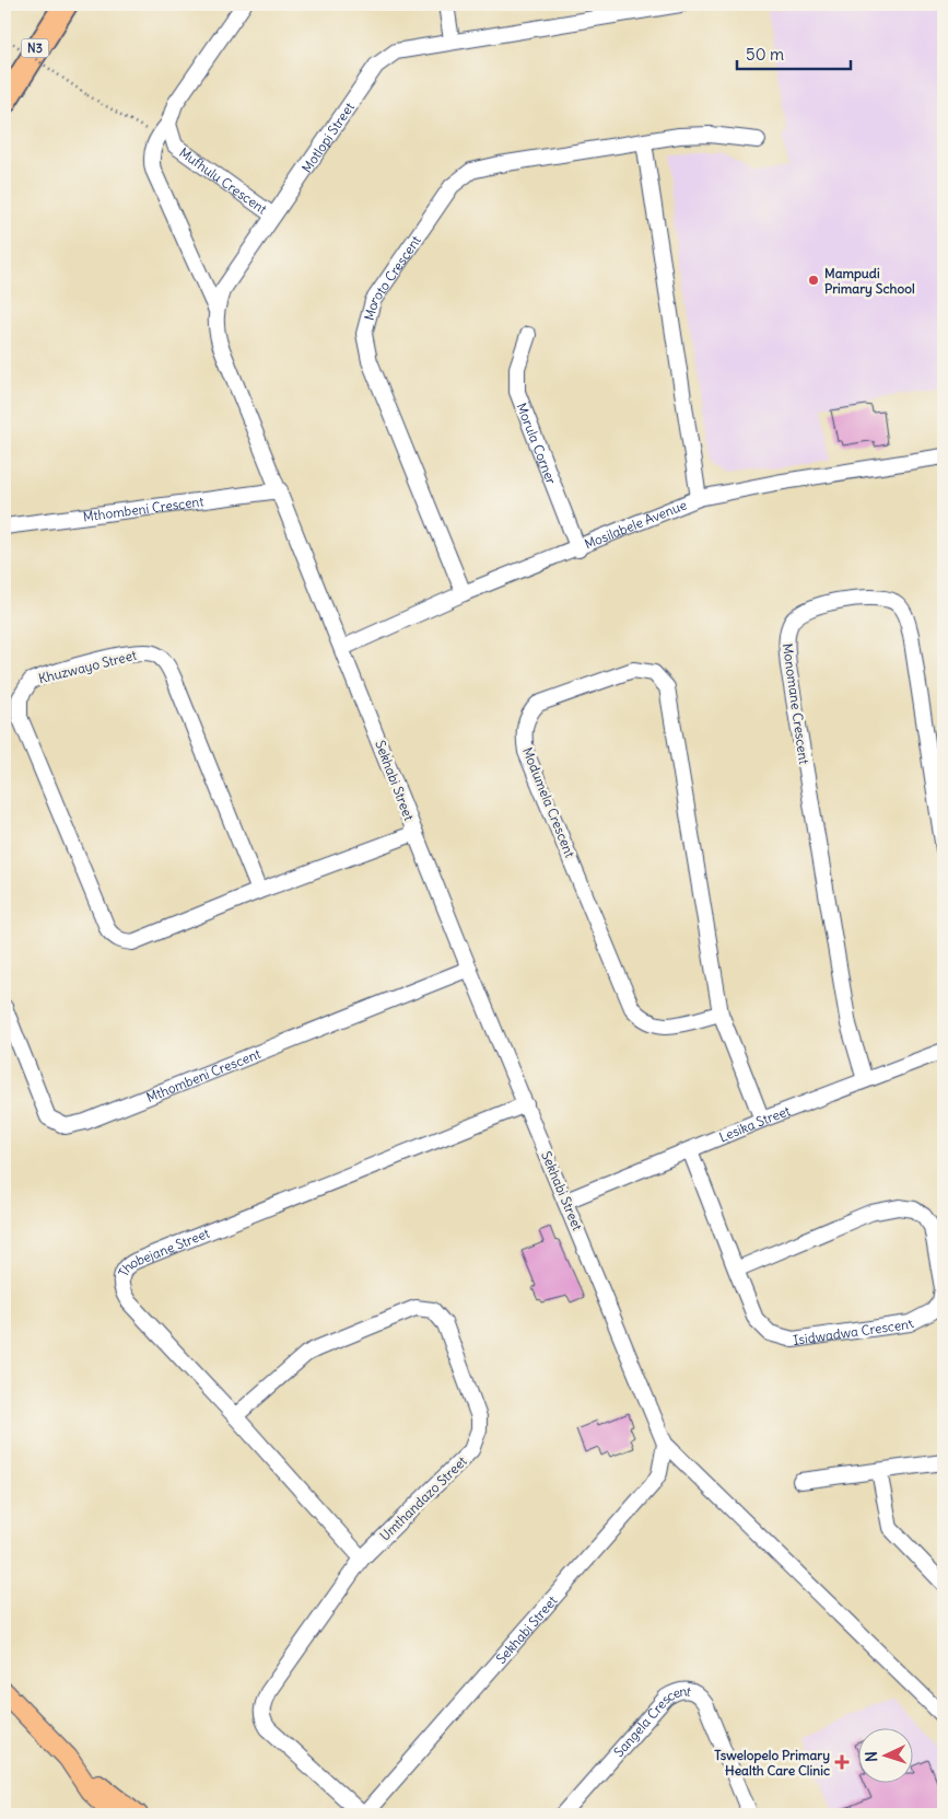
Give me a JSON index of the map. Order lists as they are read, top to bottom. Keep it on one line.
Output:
{"streets":{"highway":["N3"],"street":["Motlopi Street","Mufhulu Crescent","Moroto Crescent","Morula Corner","Mthombeni Crescent","Mosilabele Avenue","Khuzwayo Street","Monomane Crescent","Sekhabi Street","Modumela Crescent","Lesika Street","Thobejane Street","Isidwadwa Crescent","Umthandazo Street","Sangela Crescent"]},"crossings":[["Motlopi Street","Mufhulu Crescent"],["Motlopi Street","Mthombeni Crescent"],["Motlopi Street","Sekhabi Street"],["Moroto Crescent","Mosilabele Avenue"],["Morula Corner","Mosilabele Avenue"],["Mthombeni Crescent","Sekhabi Street"],["Mosilabele Avenue","Sekhabi Street"],["Khuzwayo Street","Sekhabi Street"],["Monomane Crescent","Lesika Street"],["Sekhabi Street","Lesika Street"],["Sekhabi Street","Thobejane Street"],["Sekhabi Street","Umthandazo Street"],["Modumela Crescent","Lesika Street"],["Lesika Street","Isidwadwa Crescent"],["Thobejane Street","Umthandazo Street"]],"places":{"other":["Mampudi Primary School"],"health":["Tswelopelo Primary Health Care Clinic"]},"scale_bar":"50 m","north":"left"}
